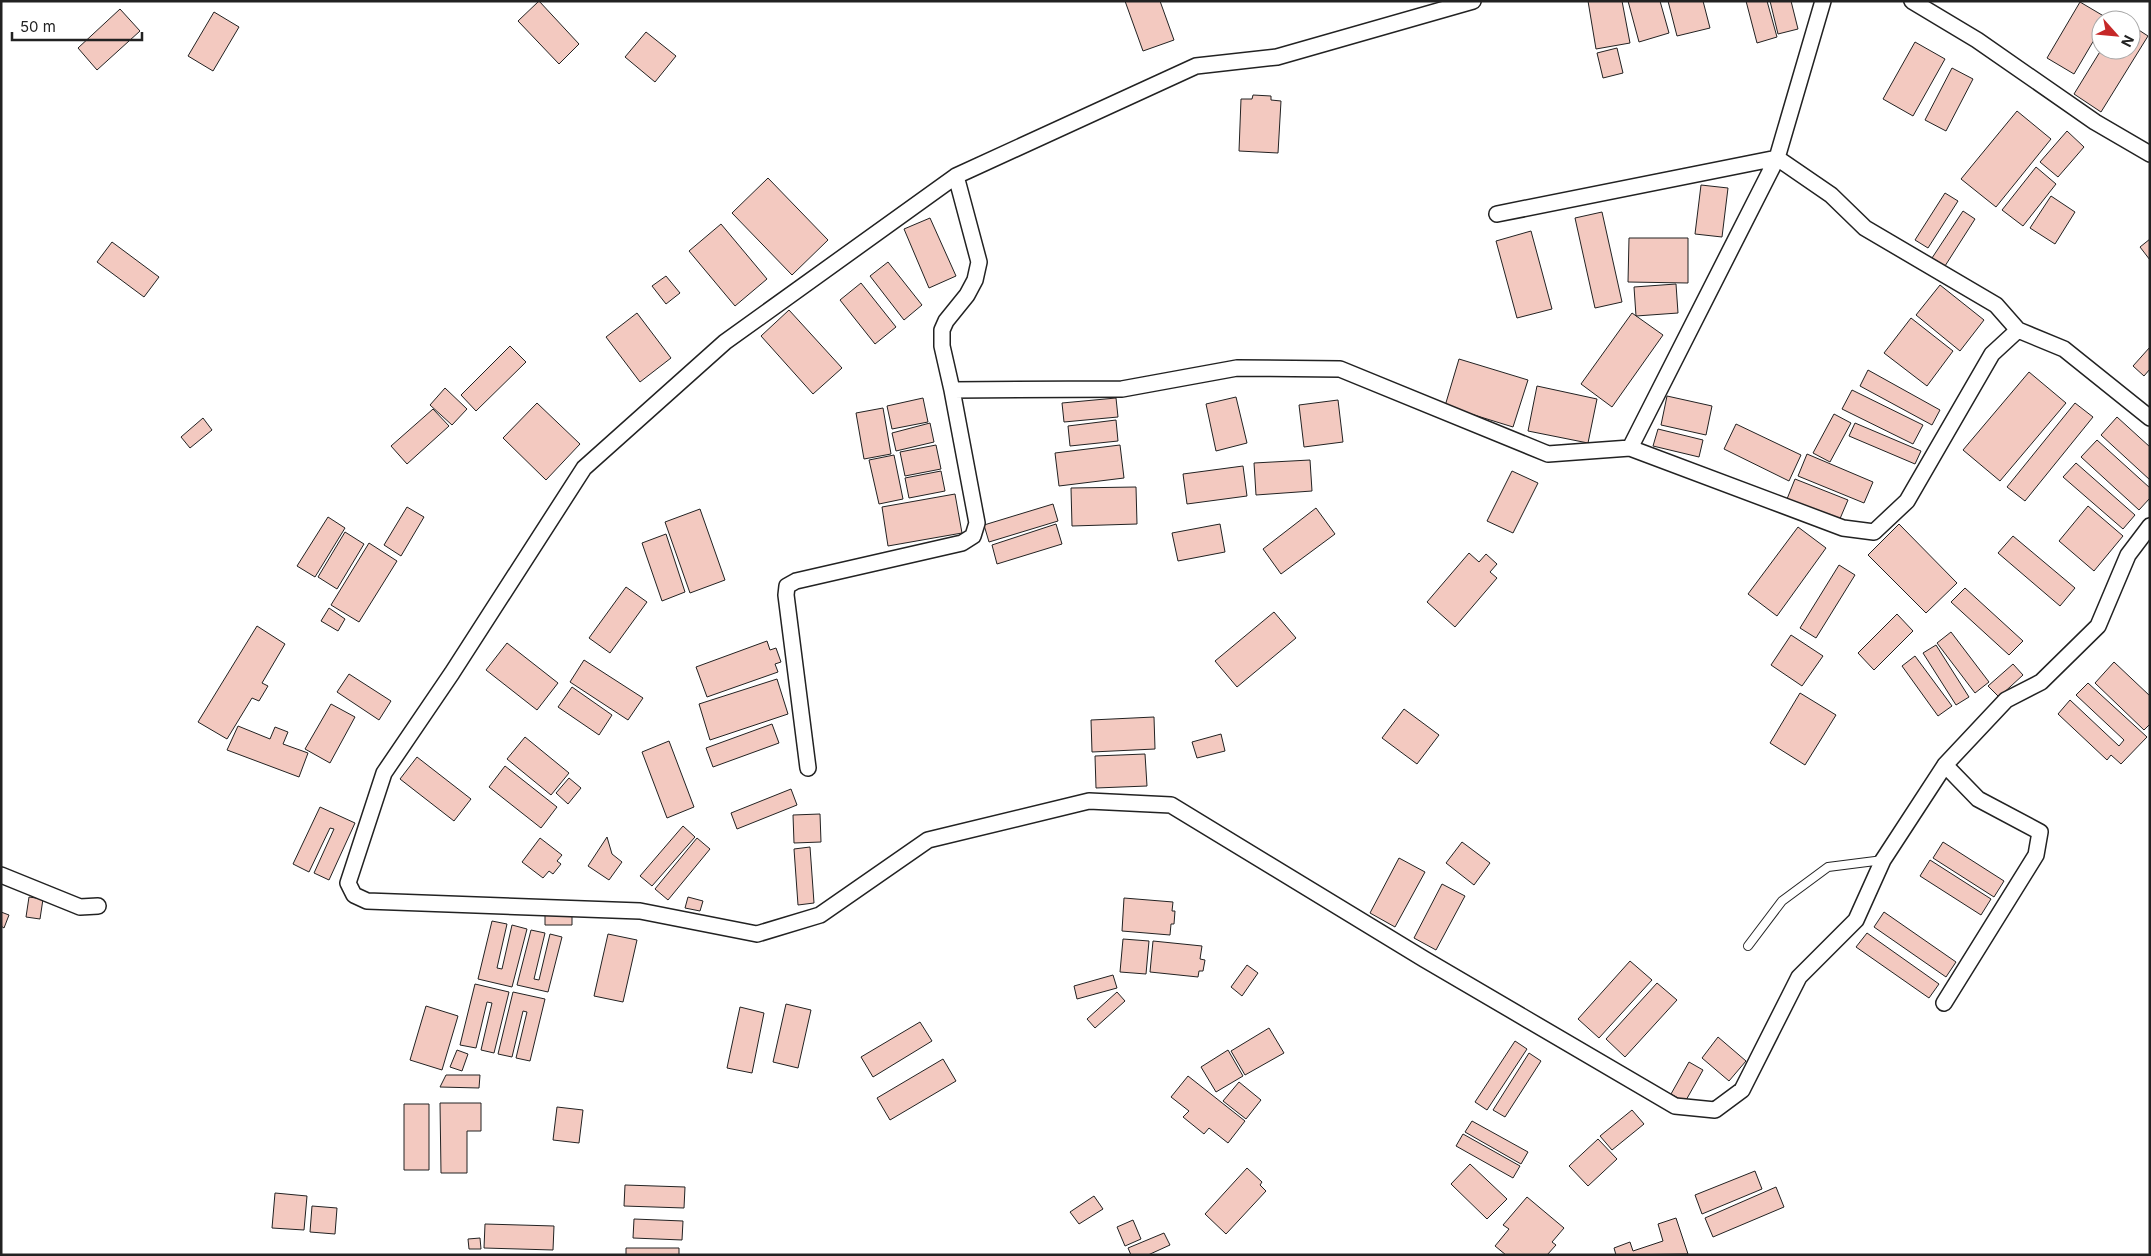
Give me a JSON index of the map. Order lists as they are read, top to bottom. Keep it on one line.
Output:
{"scale_bar":"50 m","north":"bottom right"}
